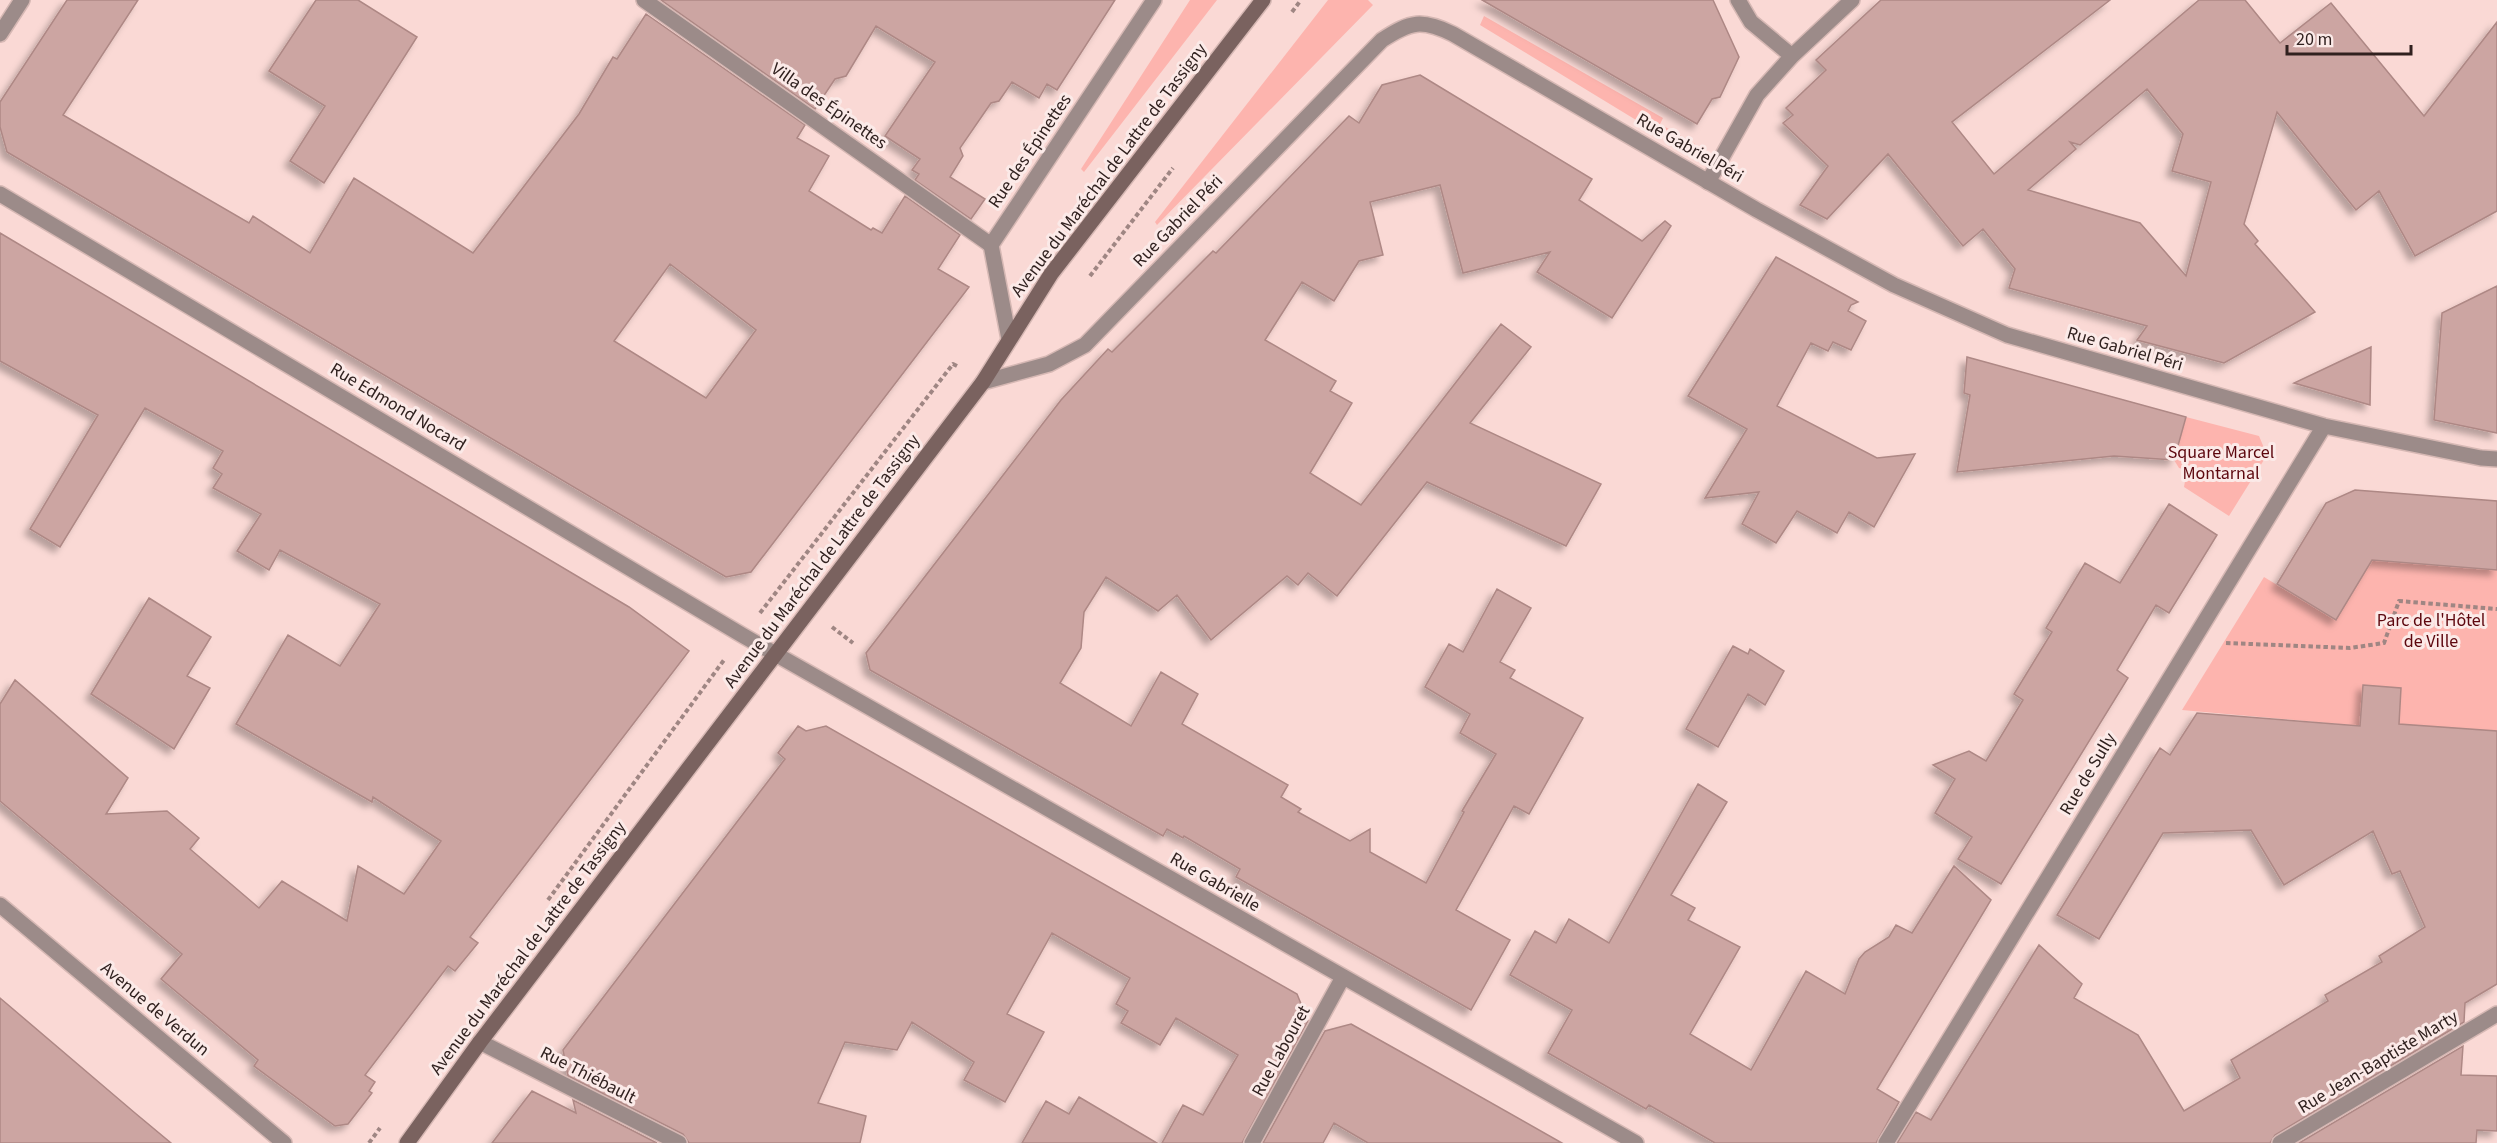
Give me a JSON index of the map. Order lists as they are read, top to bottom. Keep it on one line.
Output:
{"streets":{"main road":["Avenue du Maréchal de Lattre de Tassigny"],"street":["Villa des Épinettes","Rue Gabriel Péri","Rue des Épinettes","Rue Edmond Nocard","Rue de Sully","Rue Gabrielle","Avenue de Verdun","Rue Labouret","Rue Jean-Baptiste Marty","Rue Thiébault"]},"crossings":[["Villa des Épinettes","Rue des Épinettes"],["Rue Gabriel Péri","Avenue du Maréchal de Lattre de Tassigny"],["Rue Gabriel Péri","Rue de Sully"],["Avenue du Maréchal de Lattre de Tassigny","Rue Edmond Nocard"],["Avenue du Maréchal de Lattre de Tassigny","Rue Gabrielle"],["Avenue du Maréchal de Lattre de Tassigny","Rue Thiébault"],["Rue Edmond Nocard","Rue Gabrielle"],["Rue Gabrielle","Rue Labouret"]],"parks":["Square Marcel Montarnal","Parc de l'Hôtel de Ville"],"scale_bar":"20 m"}
